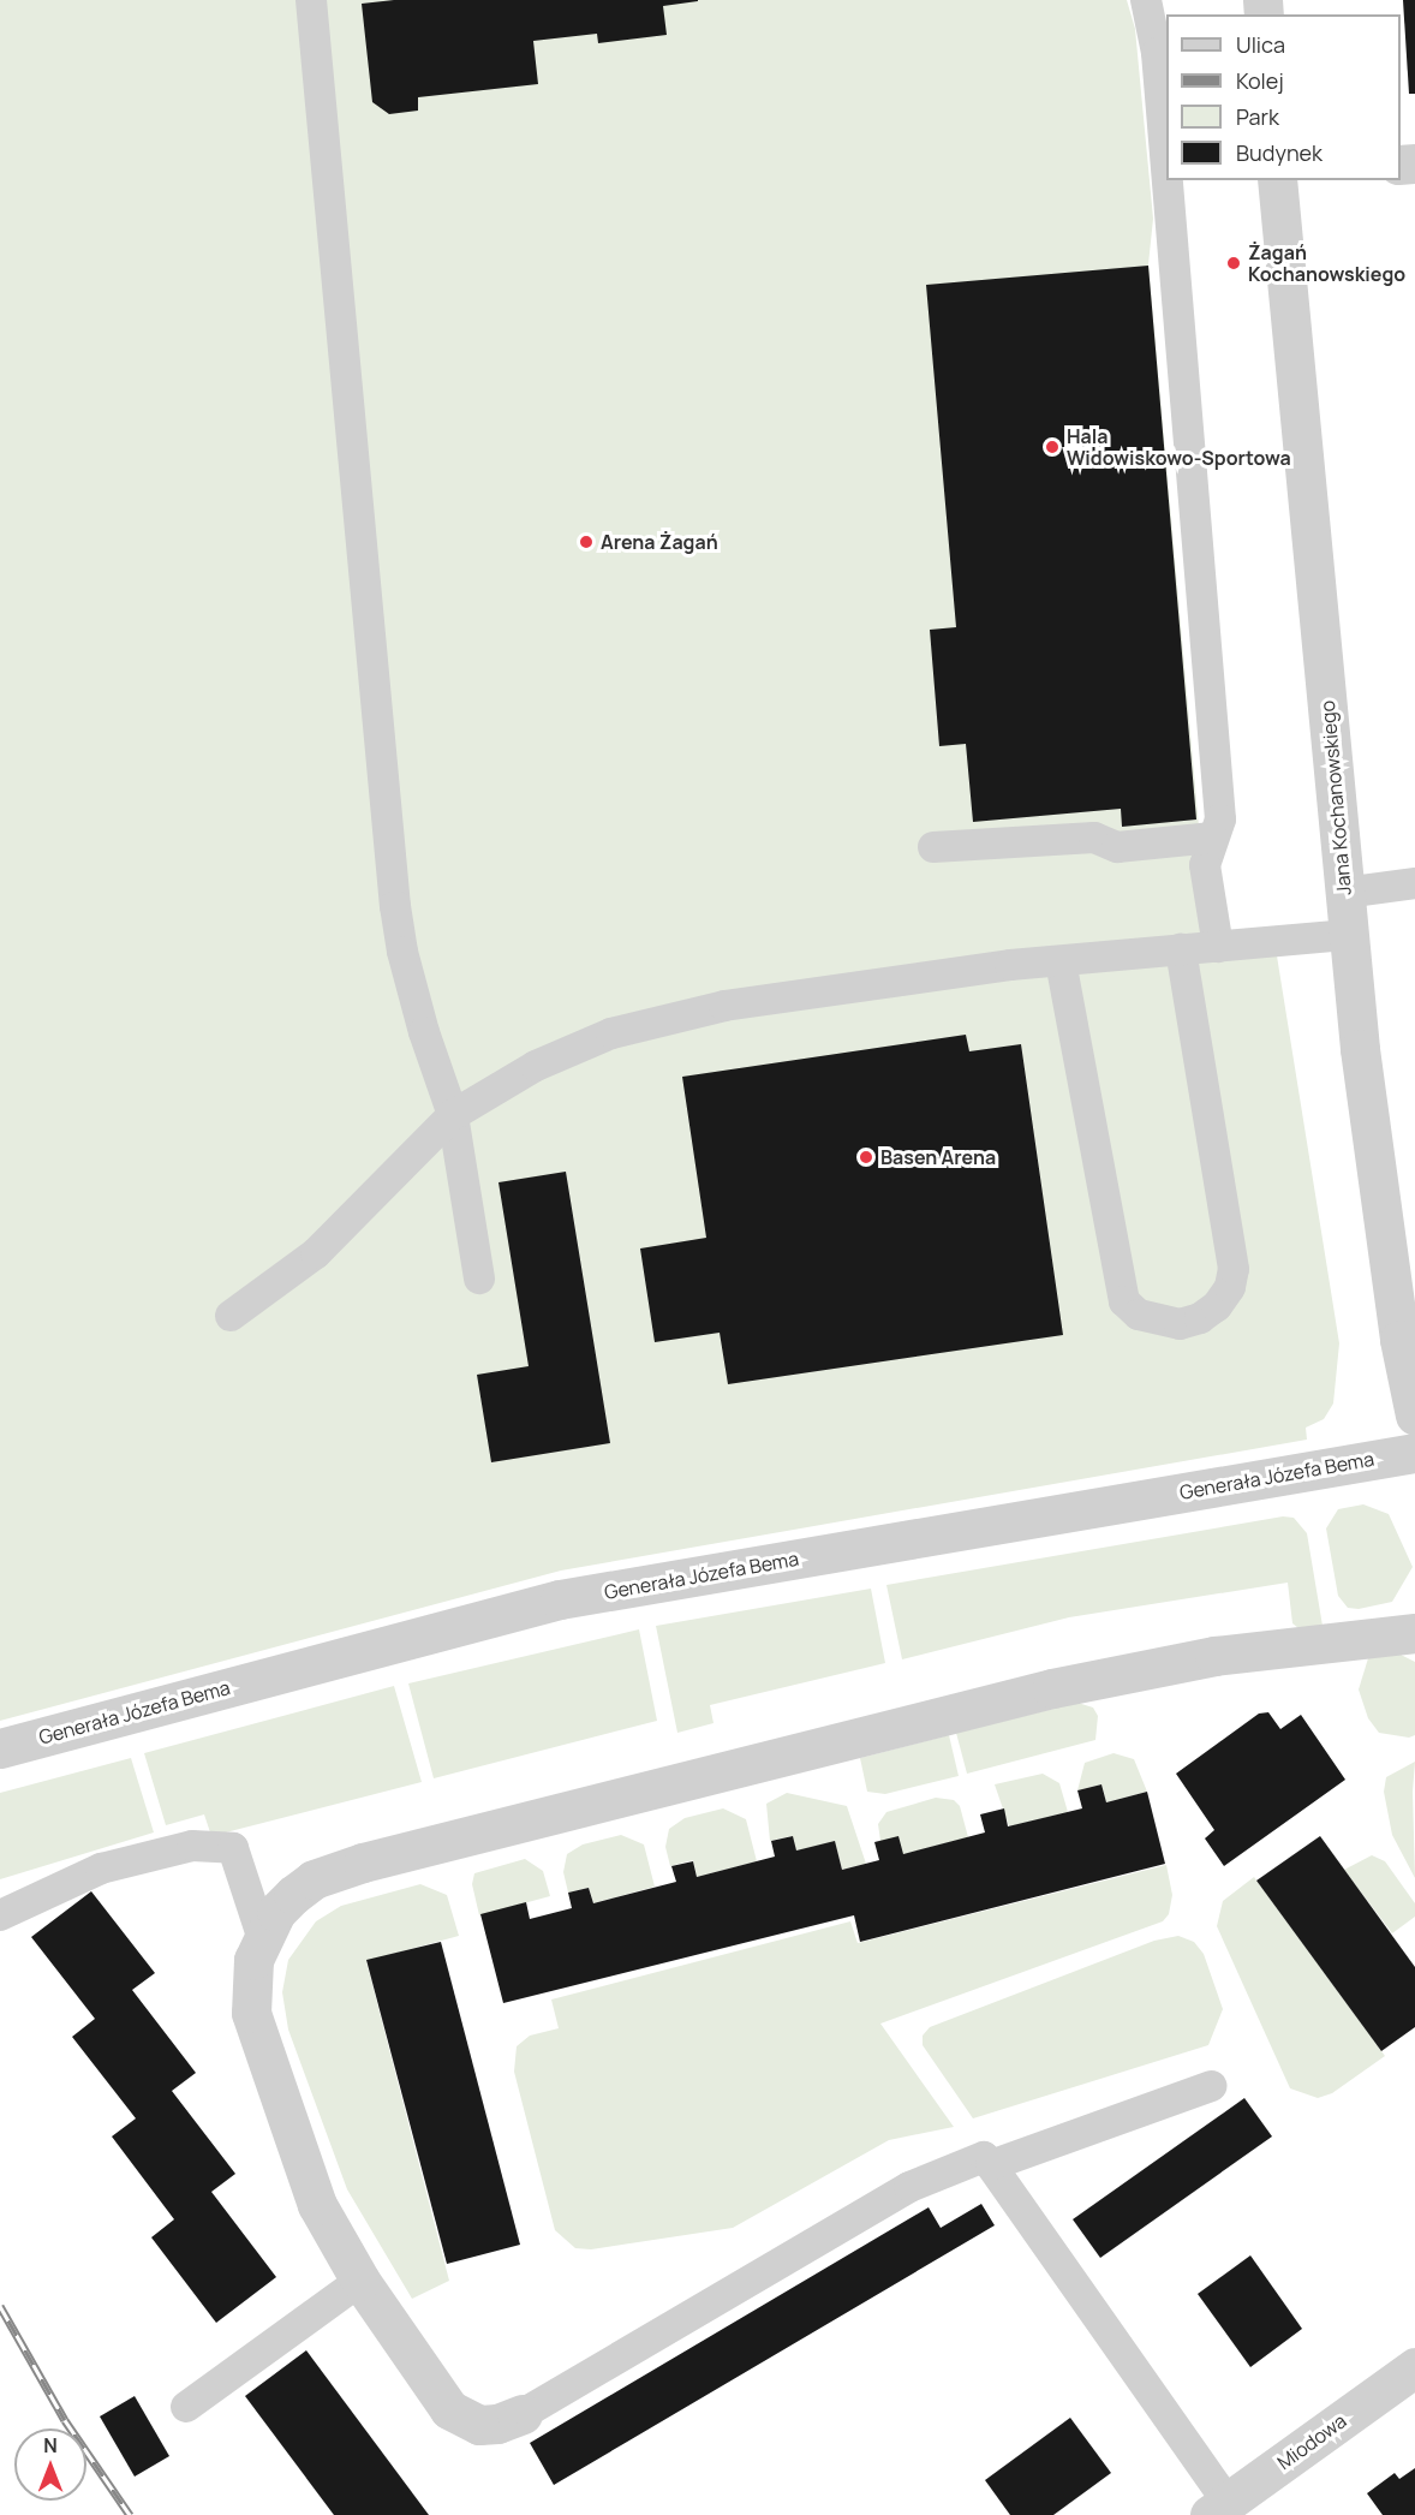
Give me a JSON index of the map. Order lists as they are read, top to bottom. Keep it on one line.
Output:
{"streets":{"street":["Jana Kochanowskiego","Generała Józefa Bema","Miodowa"]},"places":["Żagań Kochanowskiego","Hala Widowiskowo-Sportowa","Arena Żagań","Basen Arena"],"legend":["Ulica","Kolej","Park","Budynek"],"north":"top"}
